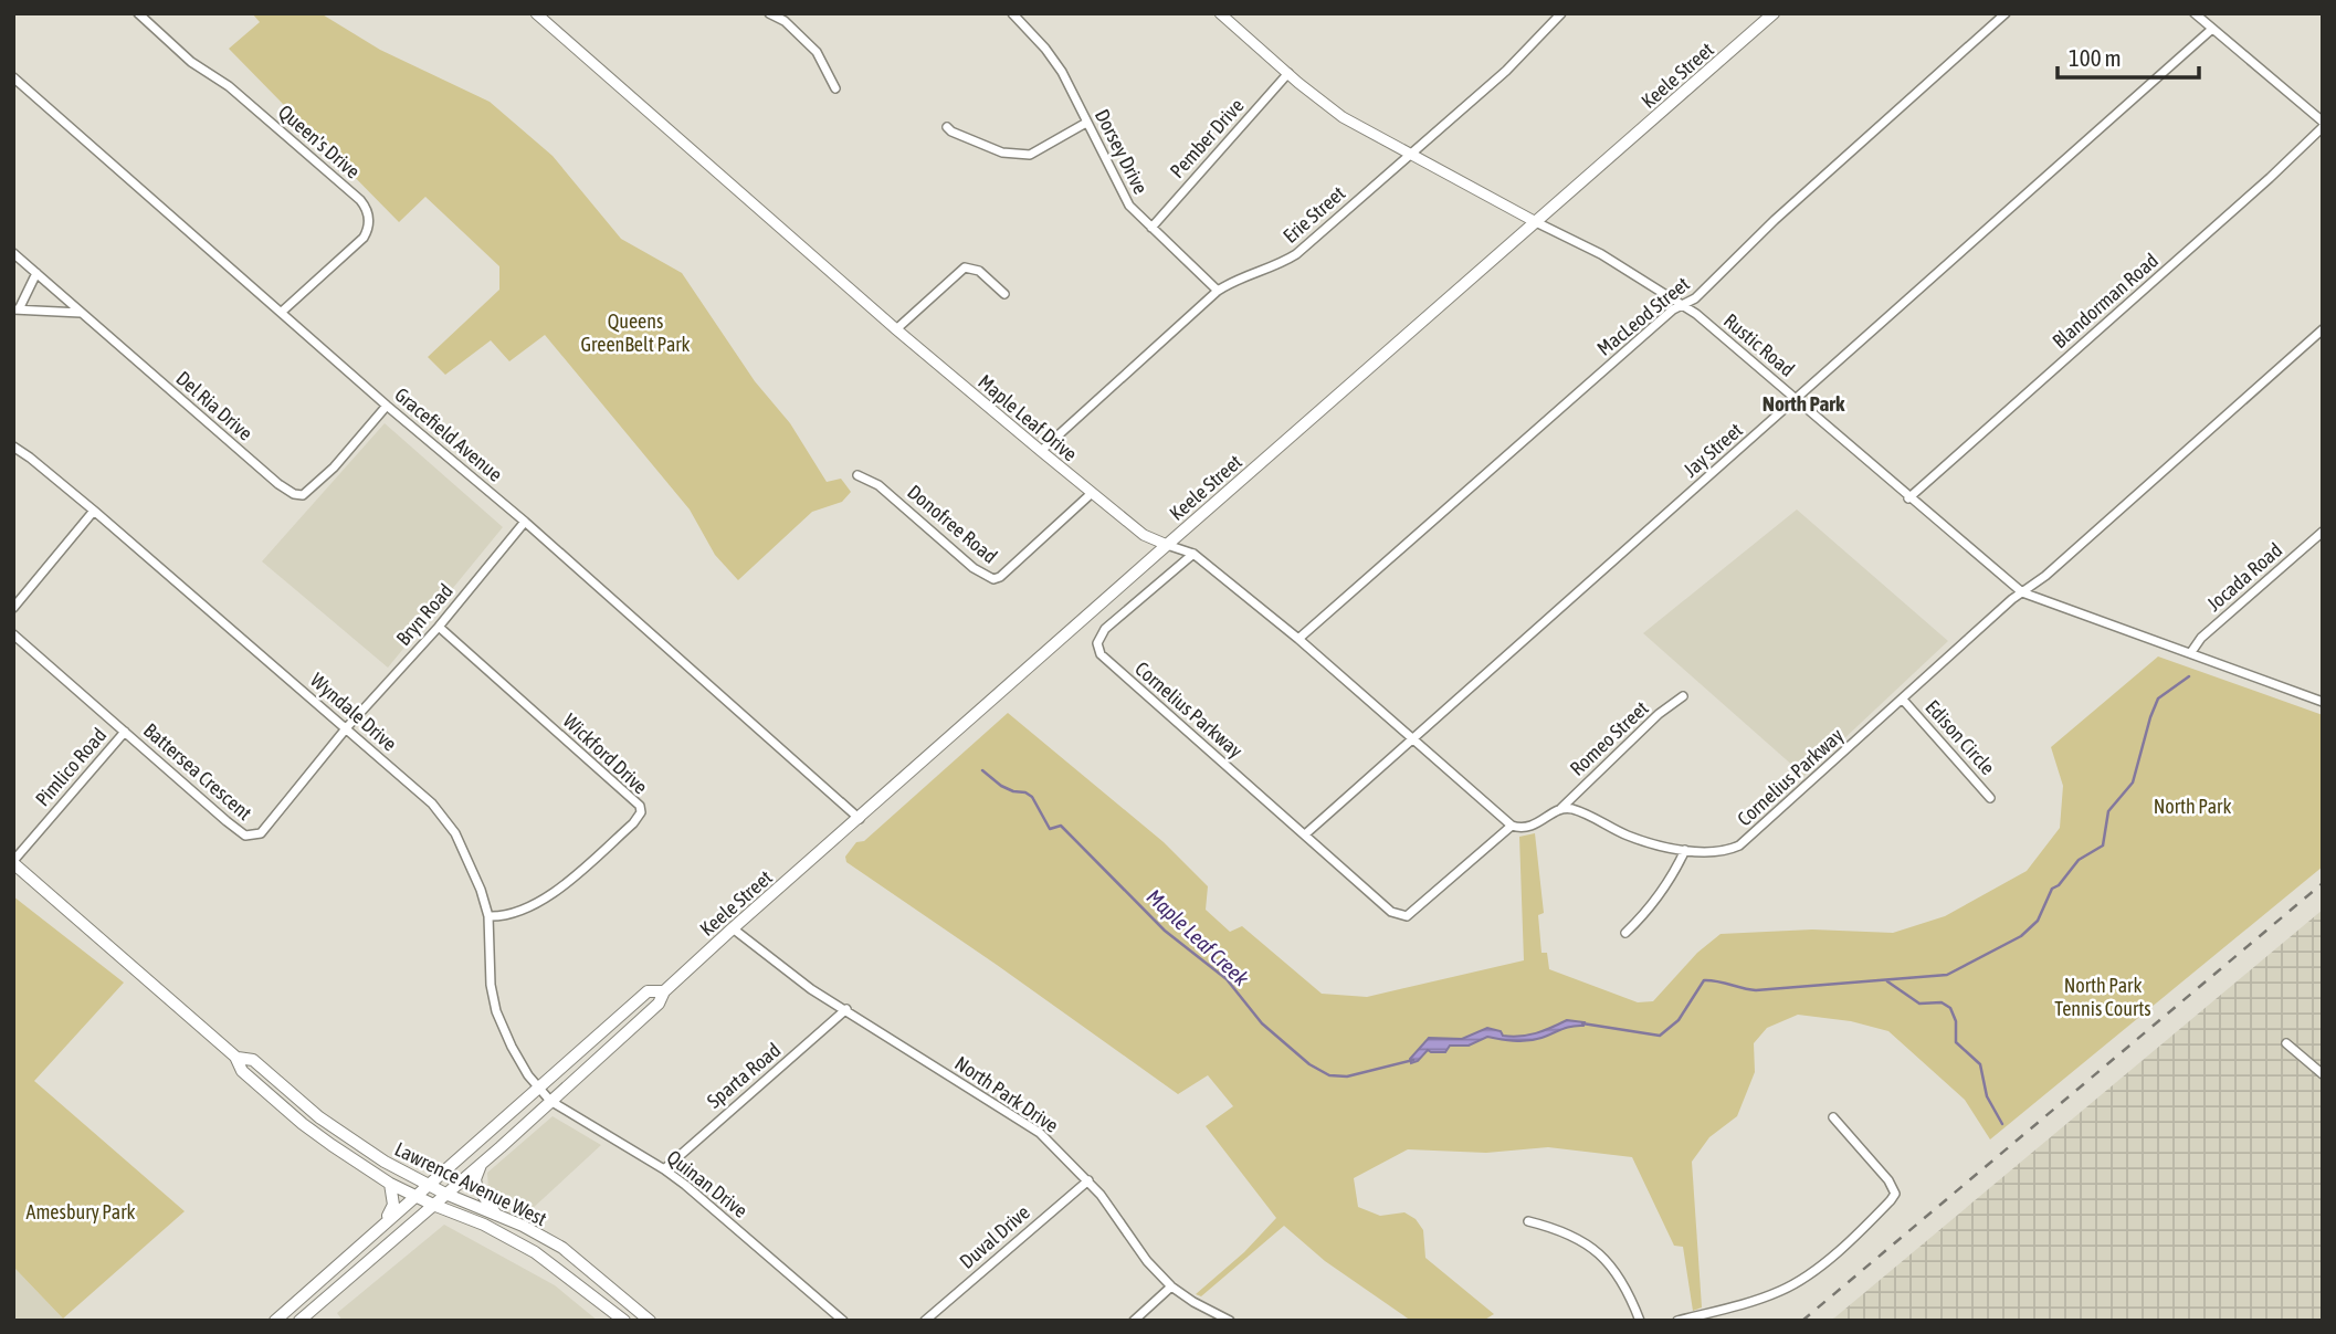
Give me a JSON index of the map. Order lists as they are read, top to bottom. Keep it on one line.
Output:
{"streets":{"main road":["Keele Street","Lawrence Avenue West"],"street":["Pember Drive","Queen's Drive","Dorsey Drive","Erie Street","Blandorman Road","MacLeod Street","Rustic Road","Del Ria Drive","Maple Leaf Drive","Gracefield Avenue","Jay Street","Donofree Road","Jocada Road","Bryn Road","Cornelius Parkway","Wyndale Drive","Edison Circle","Romeo Street","Wickford Drive","Pimlico Road","Battersea Crescent","Sparta Road","North Park Drive","Quinan Drive","Duval Drive"]},"crossings":[["Keele Street","Rustic Road"],["Keele Street","Maple Leaf Drive"],["Keele Street","Gracefield Avenue"],["Keele Street","Wyndale Drive"],["Keele Street","North Park Drive"],["Keele Street","Lawrence Avenue West"],["Keele Street","Quinan Drive"],["Pember Drive","Dorsey Drive"],["Pember Drive","Rustic Road"],["Queen's Drive","Gracefield Avenue"],["Dorsey Drive","Erie Street"],["Erie Street","Rustic Road"],["Erie Street","Maple Leaf Drive"],["Blandorman Road","Rustic Road"],["MacLeod Street","Rustic Road"],["MacLeod Street","Maple Leaf Drive"],["Rustic Road","Jay Street"],["Rustic Road","Jocada Road"],["Rustic Road","Cornelius Parkway"],["Del Ria Drive","Gracefield Avenue"],["Maple Leaf Drive","Jay Street"],["Maple Leaf Drive","Donofree Road"],["Maple Leaf Drive","Cornelius Parkway"],["Gracefield Avenue","Bryn Road"],["Jay Street","Cornelius Parkway"],["Bryn Road","Wyndale Drive"],["Bryn Road","Wickford Drive"],["Bryn Road","Battersea Crescent"],["Cornelius Parkway","Edison Circle"],["Cornelius Parkway","Romeo Street"],["Wyndale Drive","Wickford Drive"],["Wyndale Drive","Battersea Crescent"],["Wyndale Drive","Quinan Drive"],["Pimlico Road","Battersea Crescent"],["Pimlico Road","Lawrence Avenue West"],["Sparta Road","North Park Drive"],["Sparta Road","Quinan Drive"],["North Park Drive","Duval Drive"]],"districts":["North Park"],"water":["Maple Leaf Creek"],"parks":["Queens GreenBelt Park","North Park","North Park Tennis Courts","Amesbury Park"],"scale_bar":"100 m"}
